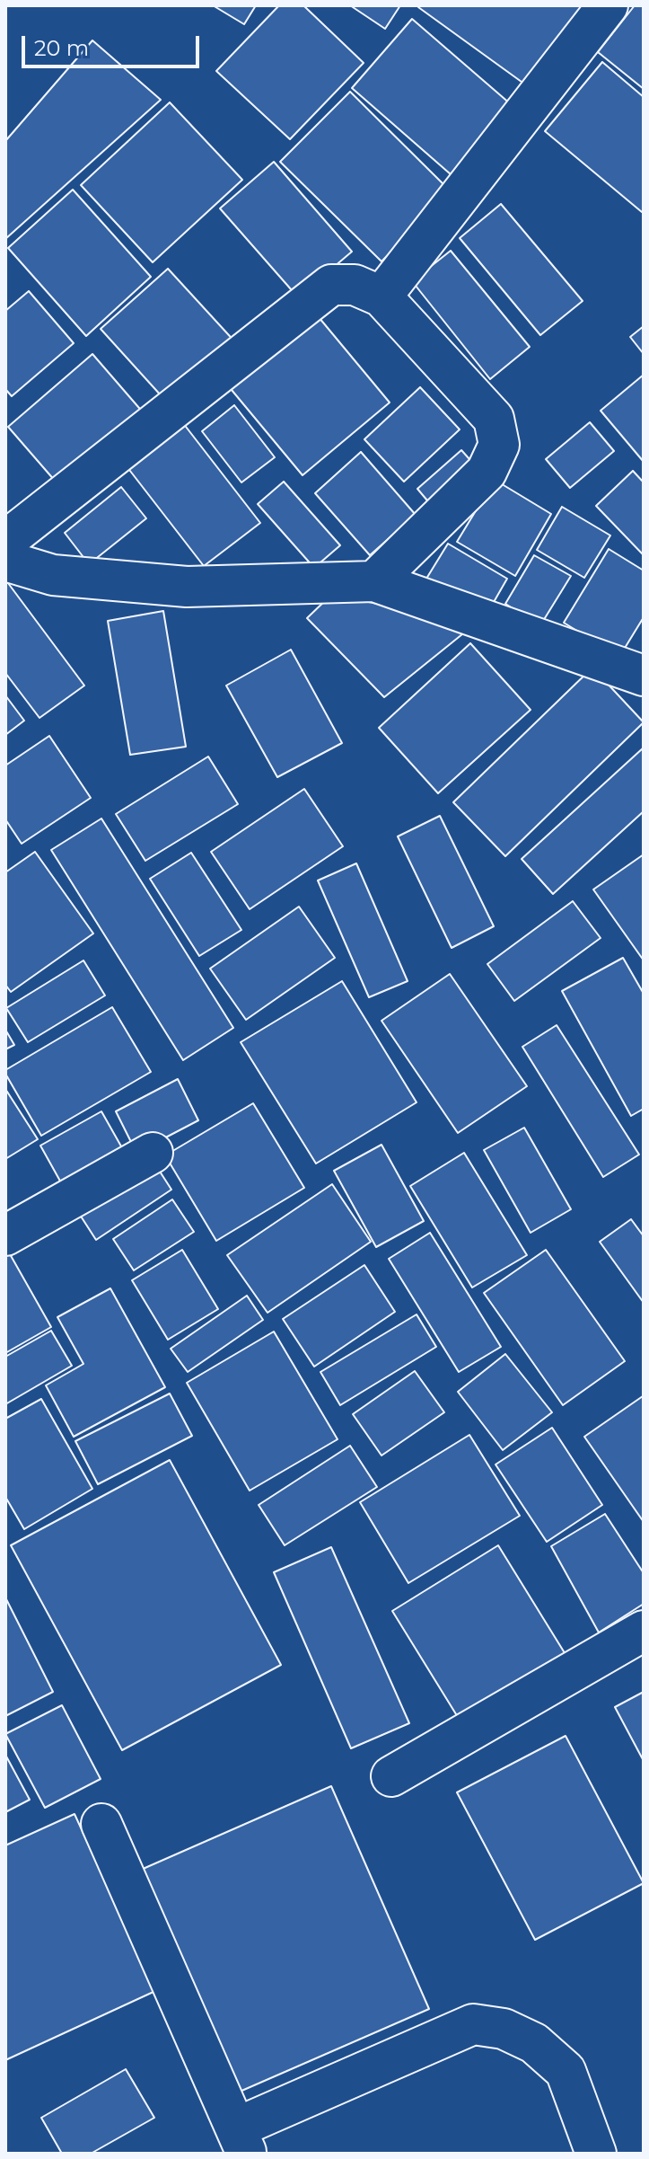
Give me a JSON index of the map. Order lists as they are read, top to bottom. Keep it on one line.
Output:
{"scale_bar":"20 m"}
